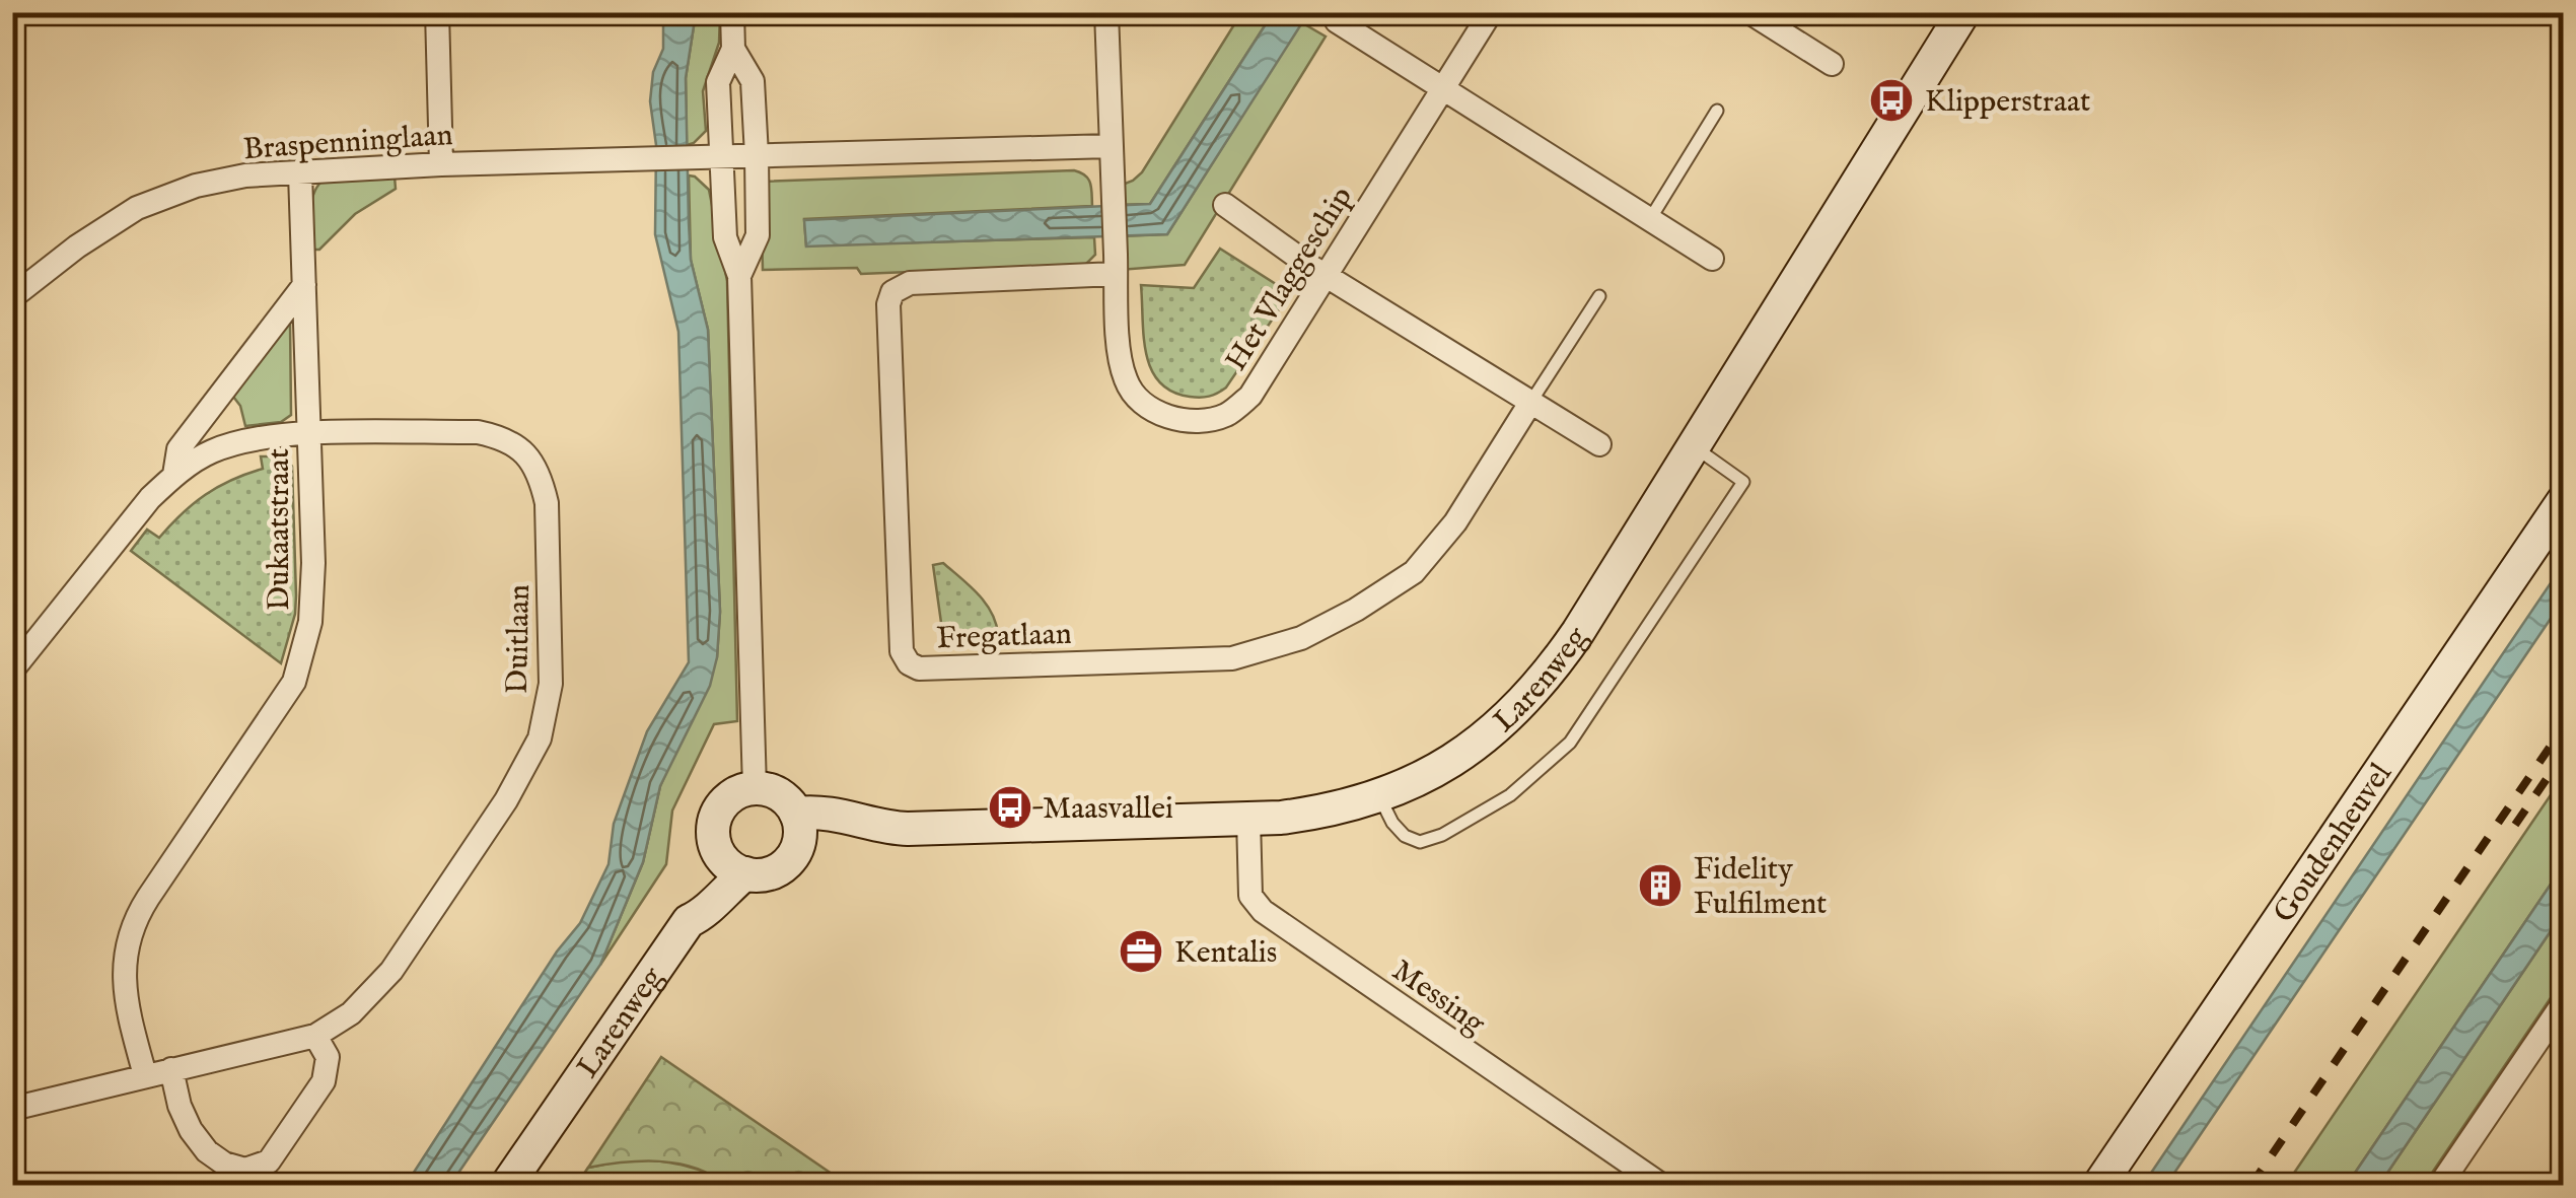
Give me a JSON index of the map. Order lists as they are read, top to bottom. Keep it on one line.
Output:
{"streets":{"street":["Braspenninglaan","Het Vlaggeschip","Dukaatstraat","Fregatlaan","Duitlaan","Larenweg","Goudenheuvel","Messing"]},"crossings":[["Braspenninglaan","Het Vlaggeschip"],["Braspenninglaan","Dukaatstraat"],["Het Vlaggeschip","Fregatlaan"],["Dukaatstraat","Duitlaan"],["Larenweg","Messing"]],"places":{"bus stop":["Klipperstraat","Maasvallei"],"building":["Fidelity Fulfilment"],"office":["Kentalis"]}}
